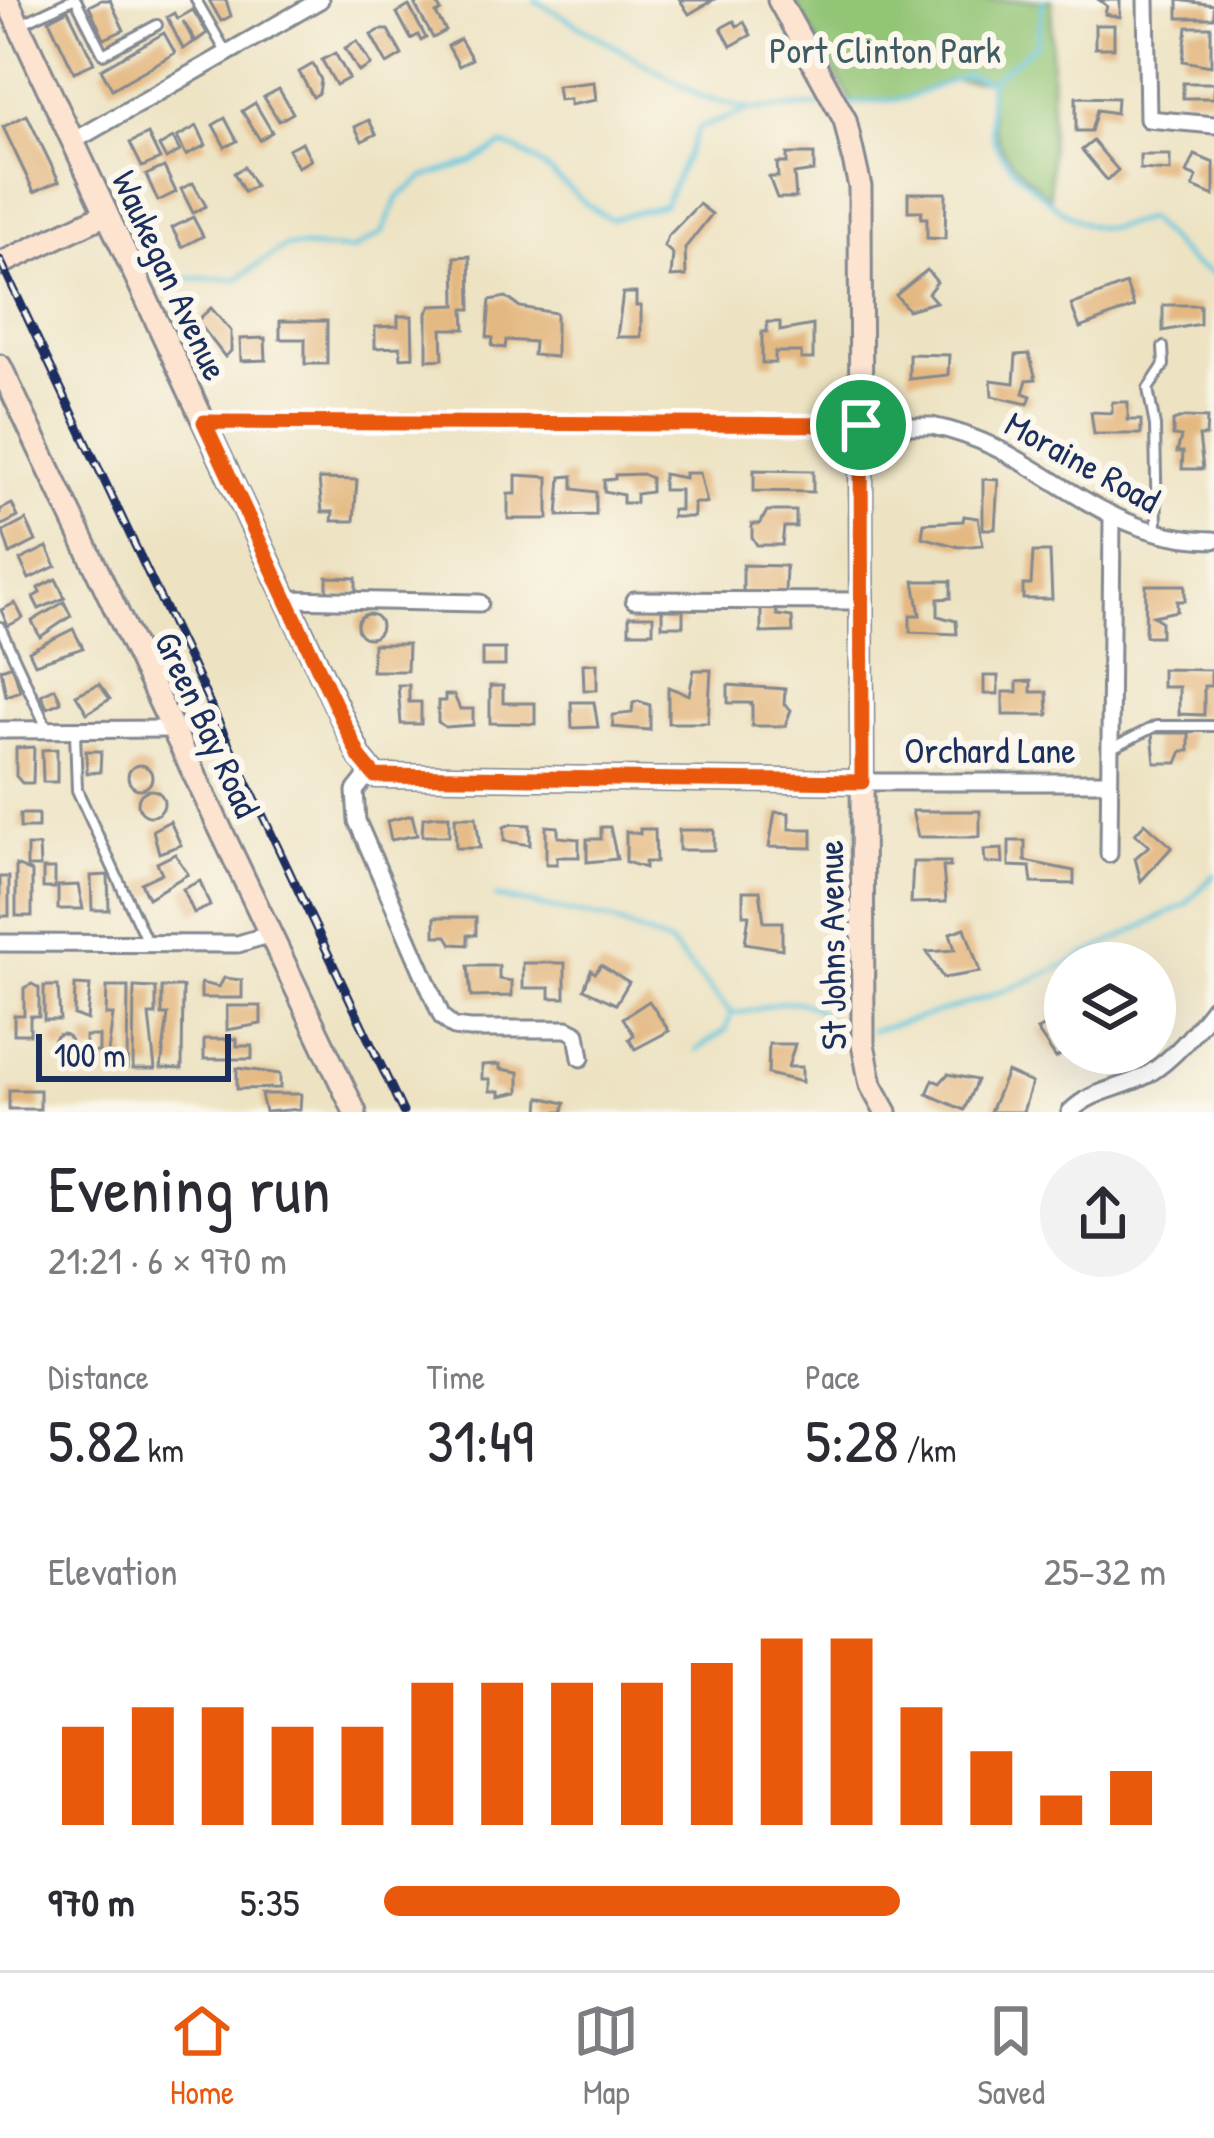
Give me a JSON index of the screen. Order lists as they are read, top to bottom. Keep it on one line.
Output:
{"streets":{"street":["Waukegan Avenue","Moraine Road","Green Bay Road","Orchard Lane","St Johns Avenue"]},"crossings":[["Waukegan Avenue","Moraine Road"],["Waukegan Avenue","Orchard Lane"],["Moraine Road","St Johns Avenue"],["Orchard Lane","St Johns Avenue"]],"parks":["Port Clinton Park"],"scale_bar":"100 m","page":{"scale":"100 m","heading":["Evening run","21:21 · 6 × 970 m"],"stats":[["Distance","5.82 km"],["Time","31:49"],["Pace","5:28 /km"]],"chart":["Elevation","25–32 m"],"list":[{"name":"970 m","note":"5:35"}],"tabs":["Home","Map","Saved"]}}
